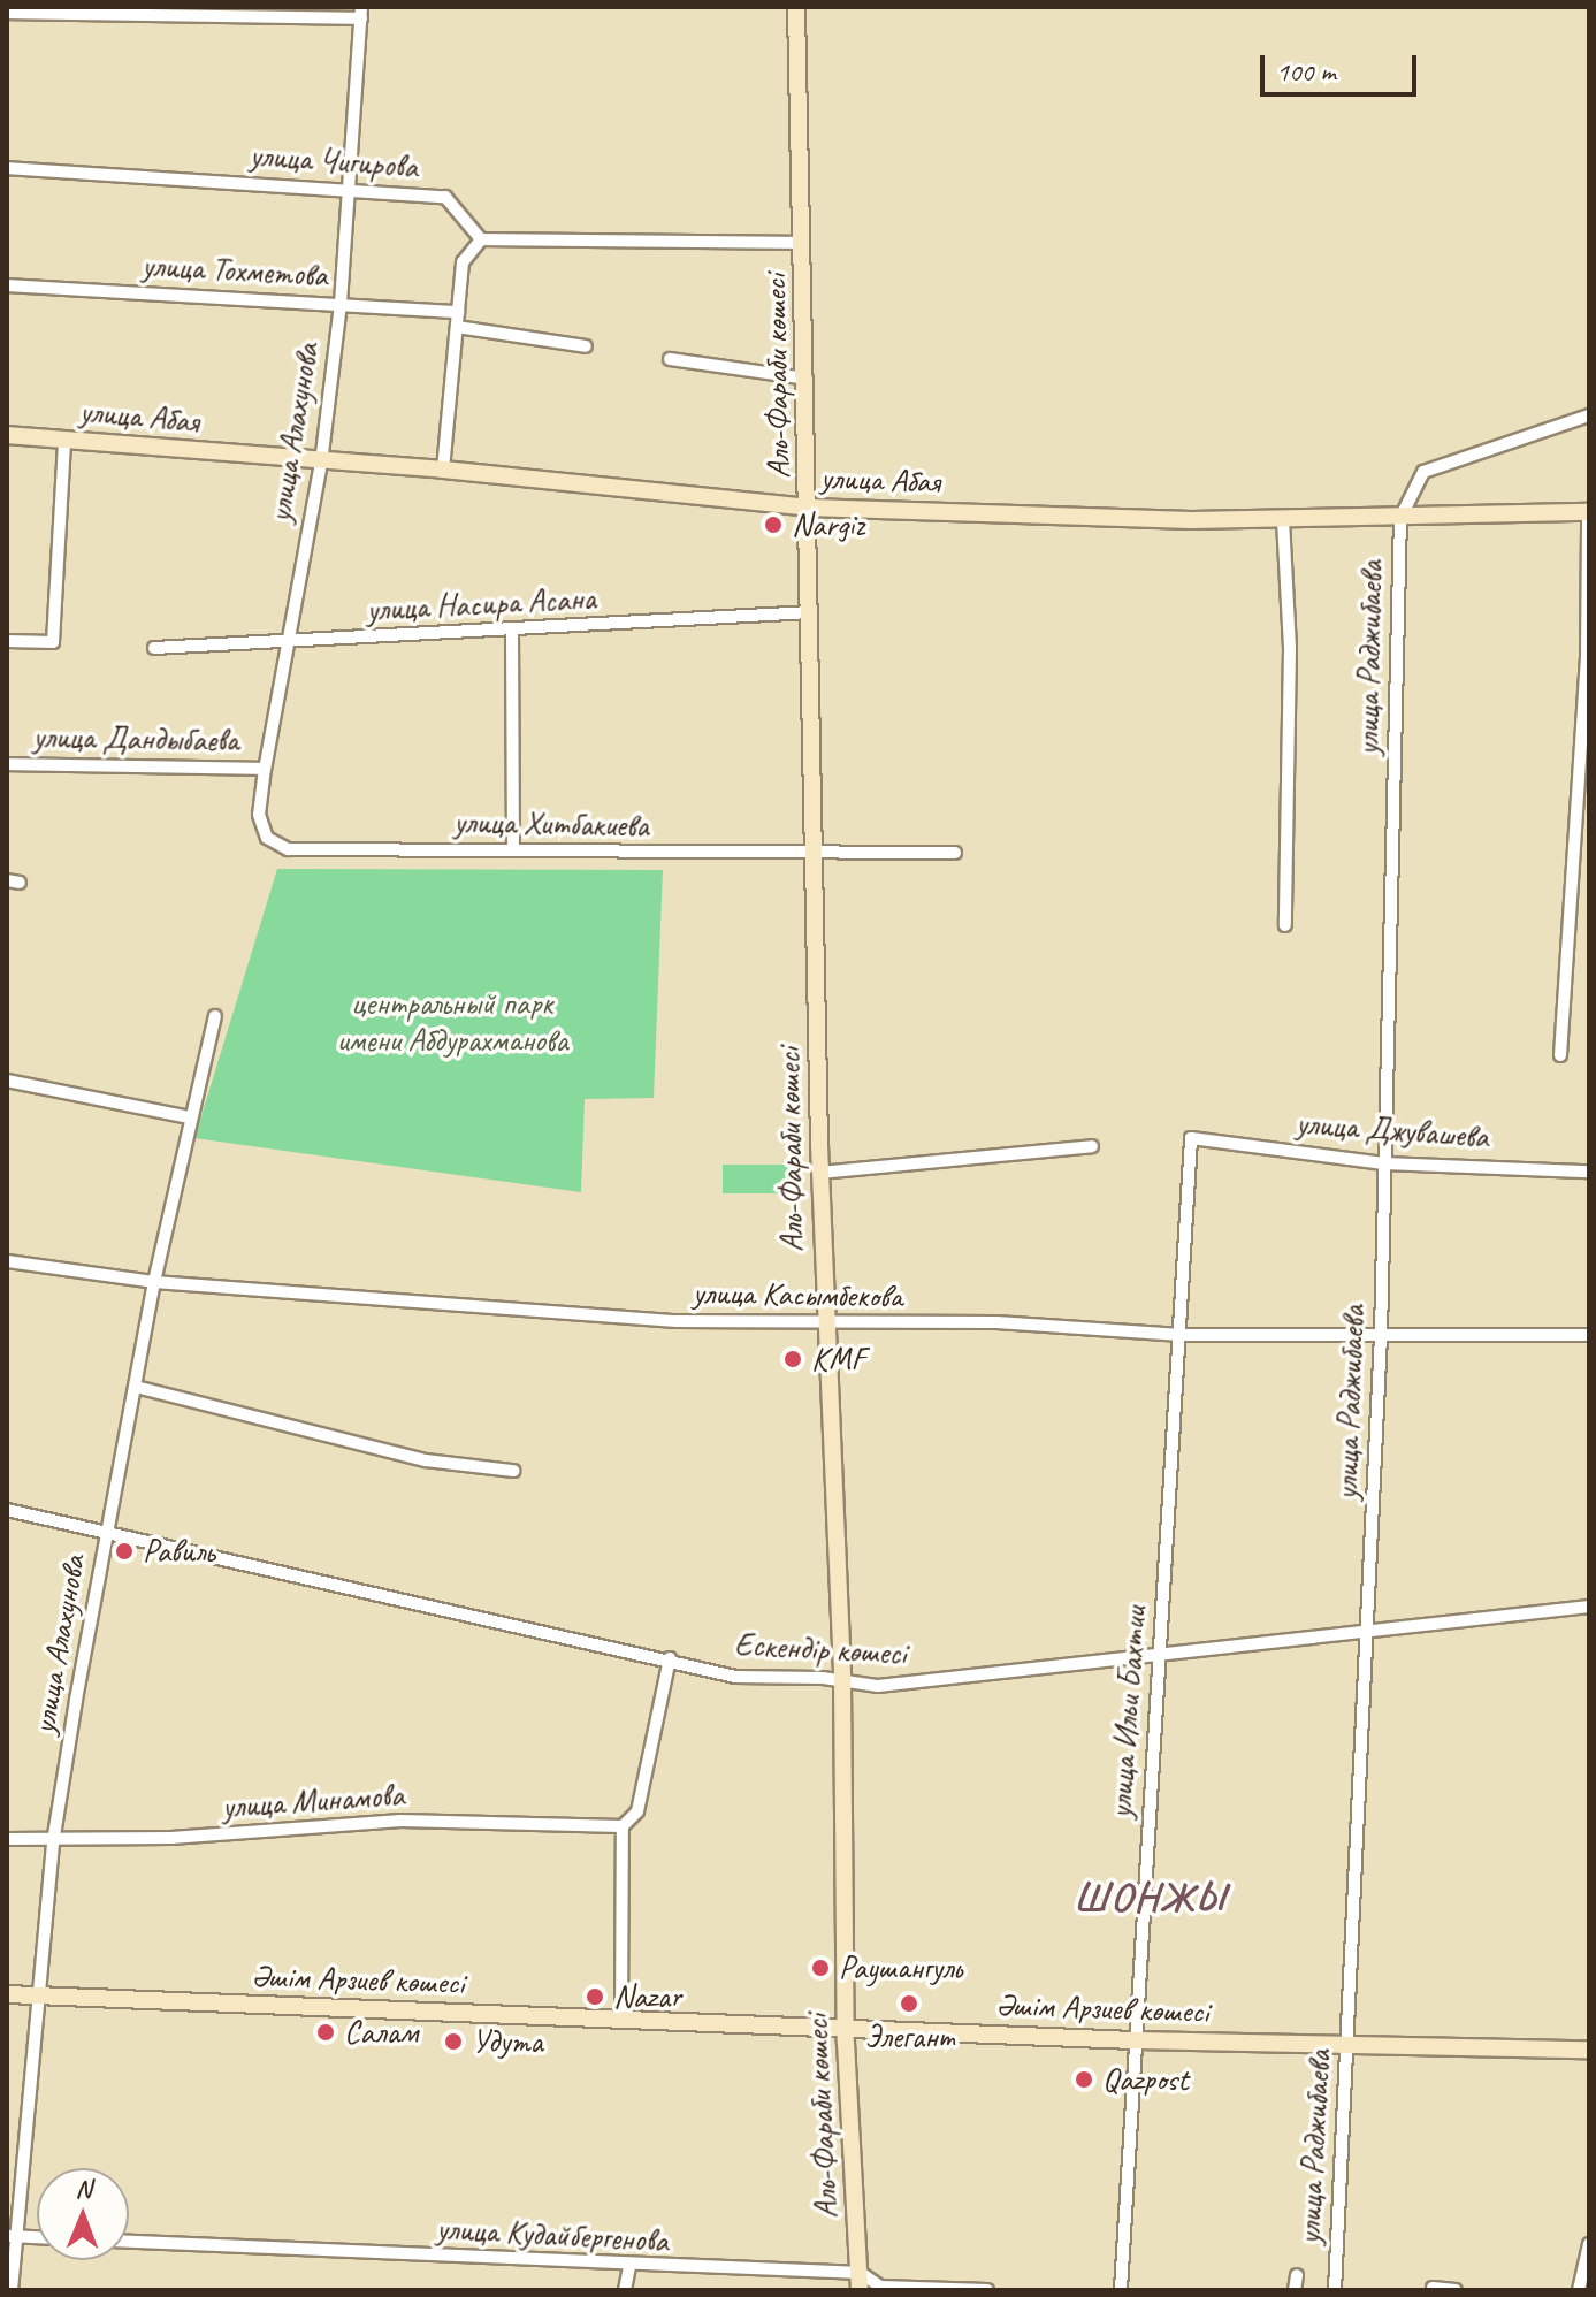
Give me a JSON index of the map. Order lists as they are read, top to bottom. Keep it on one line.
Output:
{"streets":{"main road":["Аль-Фараби көшесі","улица Абая","Әшім Арзиев көшесі"],"street":["улица Чигирова","улица Тохметова","улица Алахунова","улица Насира Асана","улица Раджибаева","улица Дандыбаева","улица Хитбакиева","улица Джувашева","улица Касымбекова","Ескендір көшесі","улица Ильи Бахтии","улица Минамова","улица Кудайбергенова"]},"crossings":[["улица Чигирова","улица Алахунова"],["улица Тохметова","улица Алахунова"],["Аль-Фараби көшесі","улица Абая"],["Аль-Фараби көшесі","улица Насира Асана"],["Аль-Фараби көшесі","улица Хитбакиева"],["Аль-Фараби көшесі","улица Касымбекова"],["Аль-Фараби көшесі","Ескендір көшесі"],["Аль-Фараби көшесі","Әшім Арзиев көшесі"],["Аль-Фараби көшесі","улица Кудайбергенова"],["улица Абая","улица Алахунова"],["улица Абая","улица Раджибаева"],["улица Алахунова","улица Насира Асана"],["улица Алахунова","улица Дандыбаева"],["улица Алахунова","улица Хитбакиева"],["улица Алахунова","улица Касымбекова"],["улица Алахунова","Ескендір көшесі"],["улица Алахунова","улица Минамова"],["улица Алахунова","Әшім Арзиев көшесі"],["улица Раджибаева","улица Джувашева"],["улица Раджибаева","улица Касымбекова"],["улица Раджибаева","Ескендір көшесі"],["улица Раджибаева","Әшім Арзиев көшесі"],["улица Джувашева","улица Ильи Бахтии"],["улица Касымбекова","улица Ильи Бахтии"],["Ескендір көшесі","улица Ильи Бахтии"],["улица Ильи Бахтии","Әшім Арзиев көшесі"]],"districts":["ШОНЖЫ"],"parks":["центральный парк имени Абдурахманова"],"places":["Nargiz","KMF","Равиль","Раушангуль","Nazar","Элегант","Салам","Удута","Qazpost"],"scale_bar":"100 m","north":"top"}
